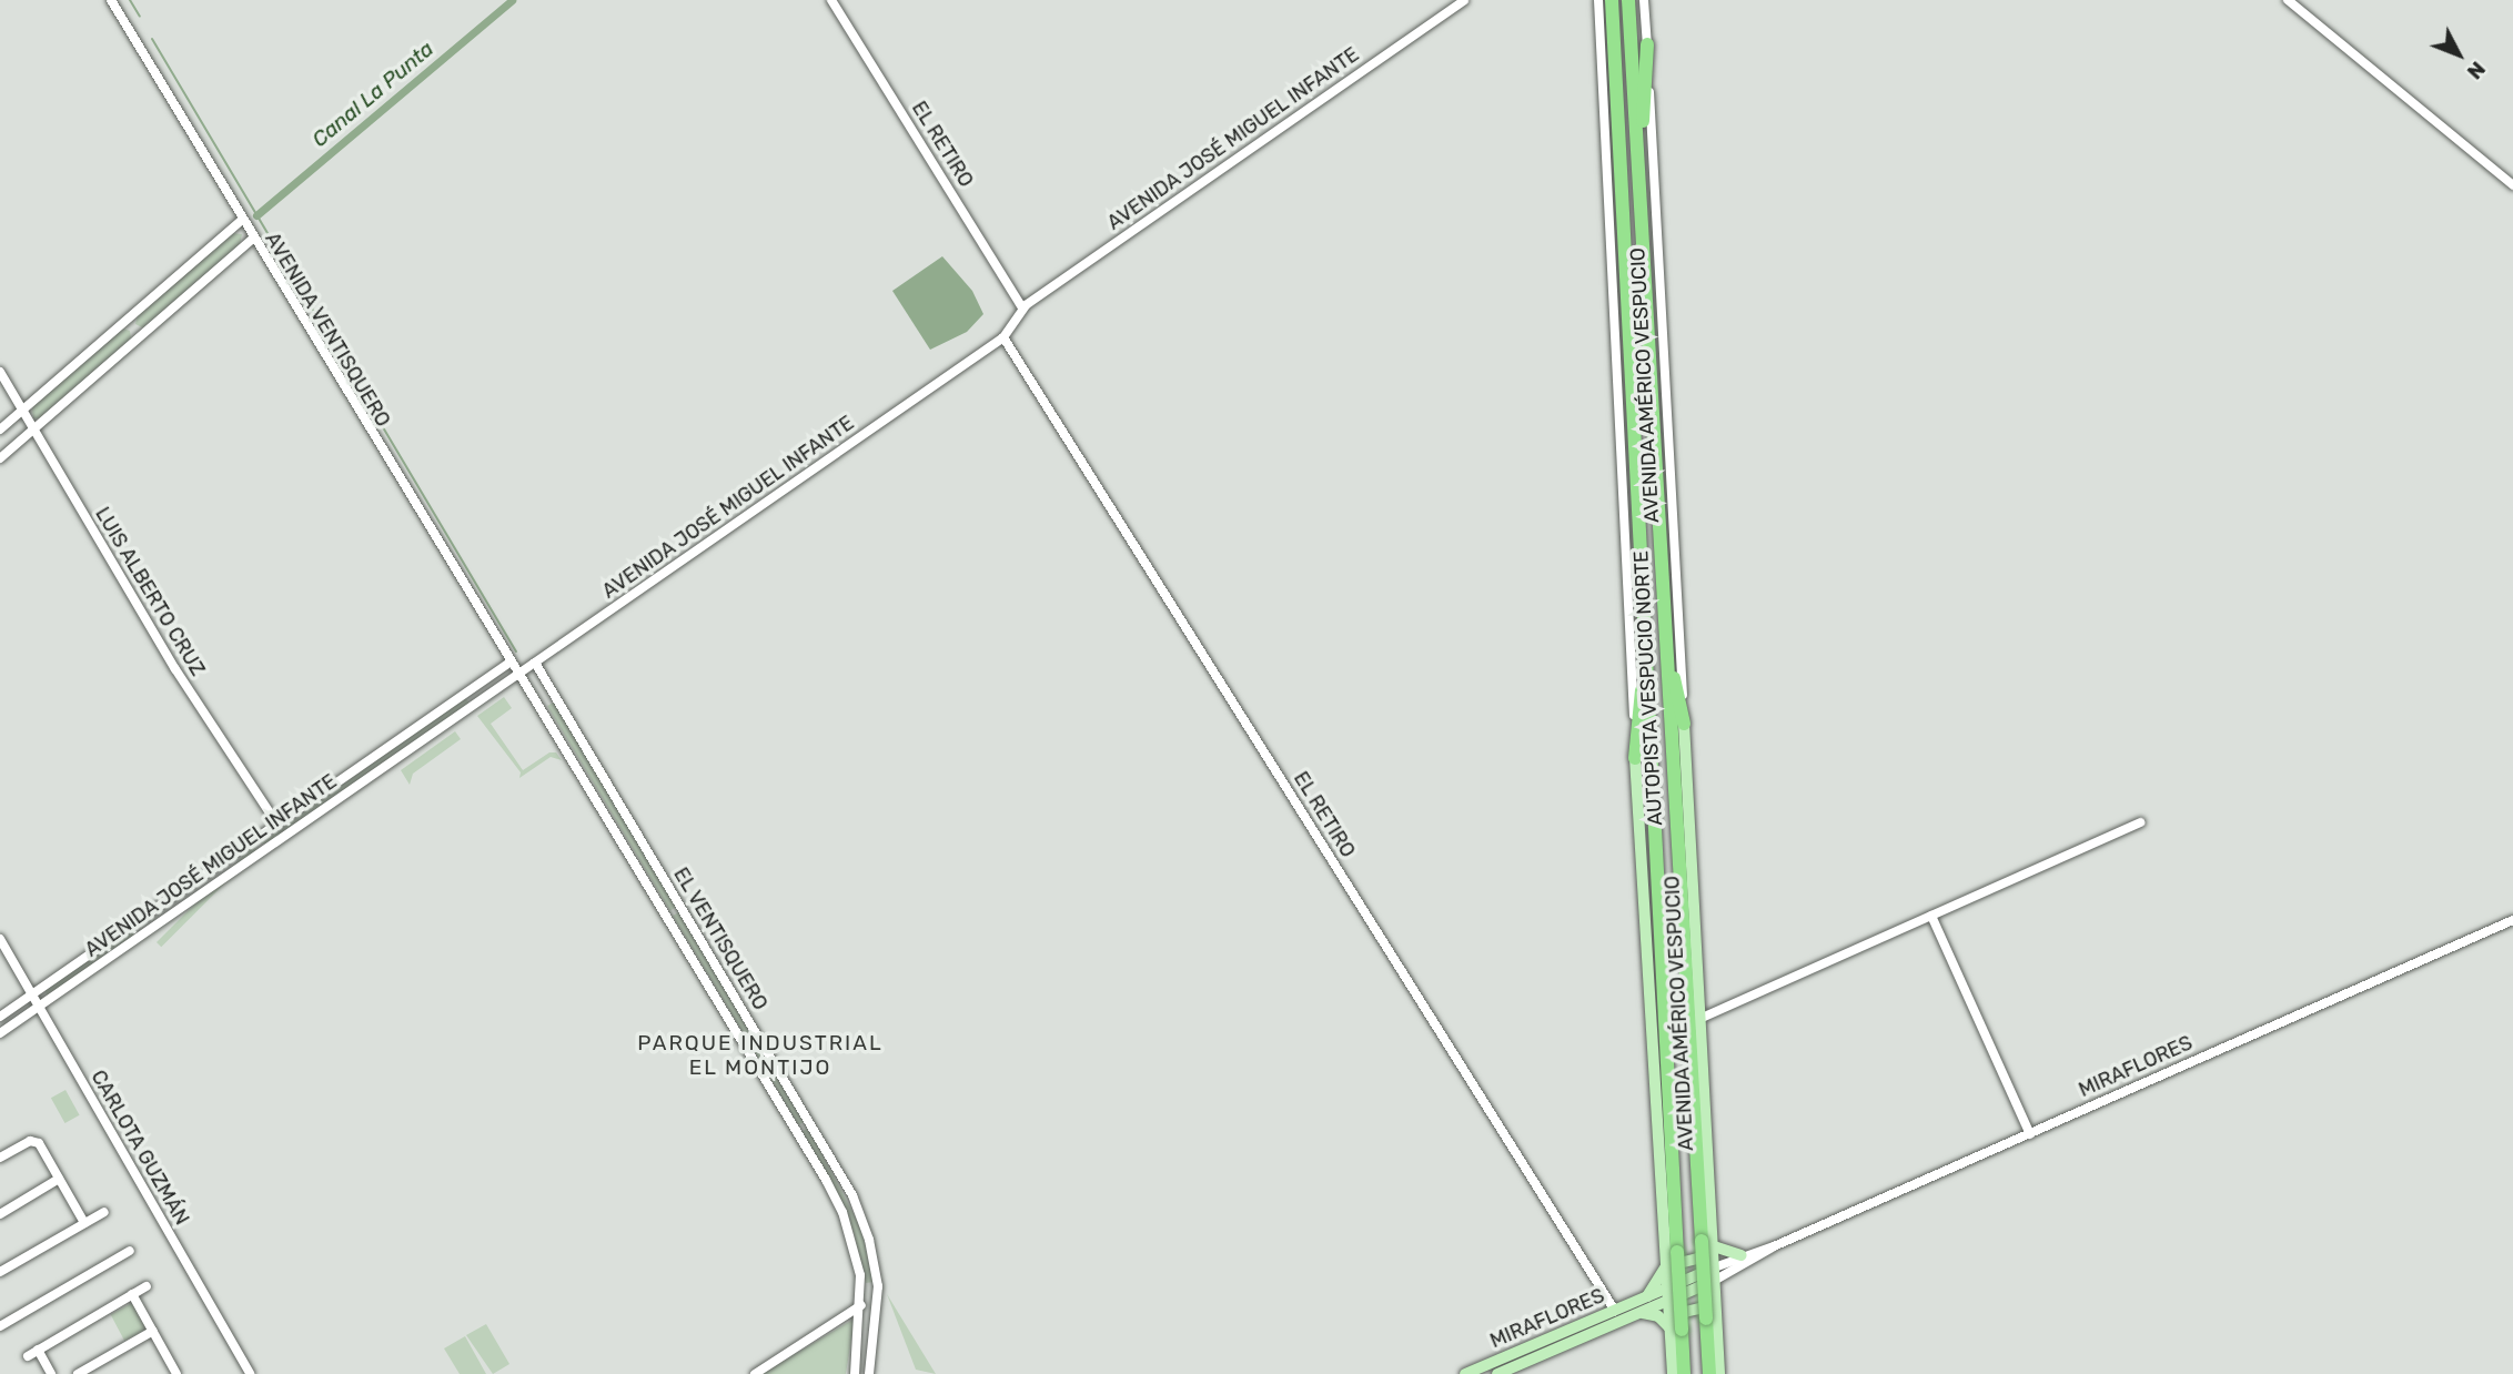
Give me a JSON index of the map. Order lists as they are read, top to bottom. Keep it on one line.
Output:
{"streets":{"highway":["AUTOPISTA VESPUCIO NORTE"],"main road":["AVENIDA AMÉRICO VESPUCIO","MIRAFLORES"],"street":["AVENIDA JOSÉ MIGUEL INFANTE","EL RETIRO","AVENIDA VENTISQUERO","LUIS ALBERTO CRUZ","EL VENTISQUERO","CARLOTA GUZMÁN"]},"crossings":[["AVENIDA JOSÉ MIGUEL INFANTE","EL RETIRO"],["AVENIDA JOSÉ MIGUEL INFANTE","AVENIDA VENTISQUERO"],["AVENIDA JOSÉ MIGUEL INFANTE","LUIS ALBERTO CRUZ"],["AVENIDA JOSÉ MIGUEL INFANTE","EL VENTISQUERO"],["AVENIDA JOSÉ MIGUEL INFANTE","CARLOTA GUZMÁN"],["EL RETIRO","MIRAFLORES"],["AVENIDA VENTISQUERO","EL VENTISQUERO"],["AVENIDA AMÉRICO VESPUCIO","AUTOPISTA VESPUCIO NORTE"],["AVENIDA AMÉRICO VESPUCIO","MIRAFLORES"]],"districts":["PARQUE INDUSTRIAL EL MONTIJO"],"water":["Canal La Punta"],"north":"bottom right"}
